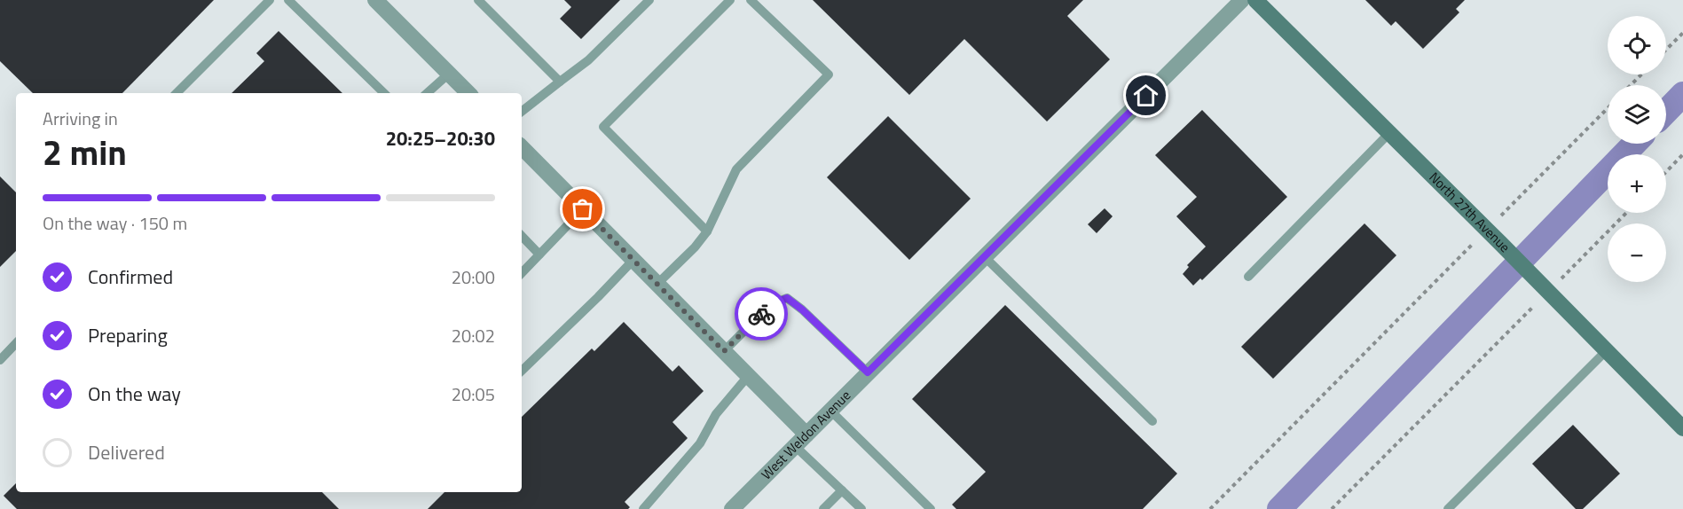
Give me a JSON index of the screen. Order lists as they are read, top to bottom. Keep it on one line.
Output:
{"streets":{"main road":["North 27th Avenue"],"street":["West Weldon Avenue"]},"page":{"map_buttons":["+","−"],"heading":["2 min","Arriving in","20:25–20:30"],"bar":"On the way · 150 m","list":[["Confirmed","20:00"],["Preparing","20:02"],["On the way","20:05"],"Delivered"]}}
